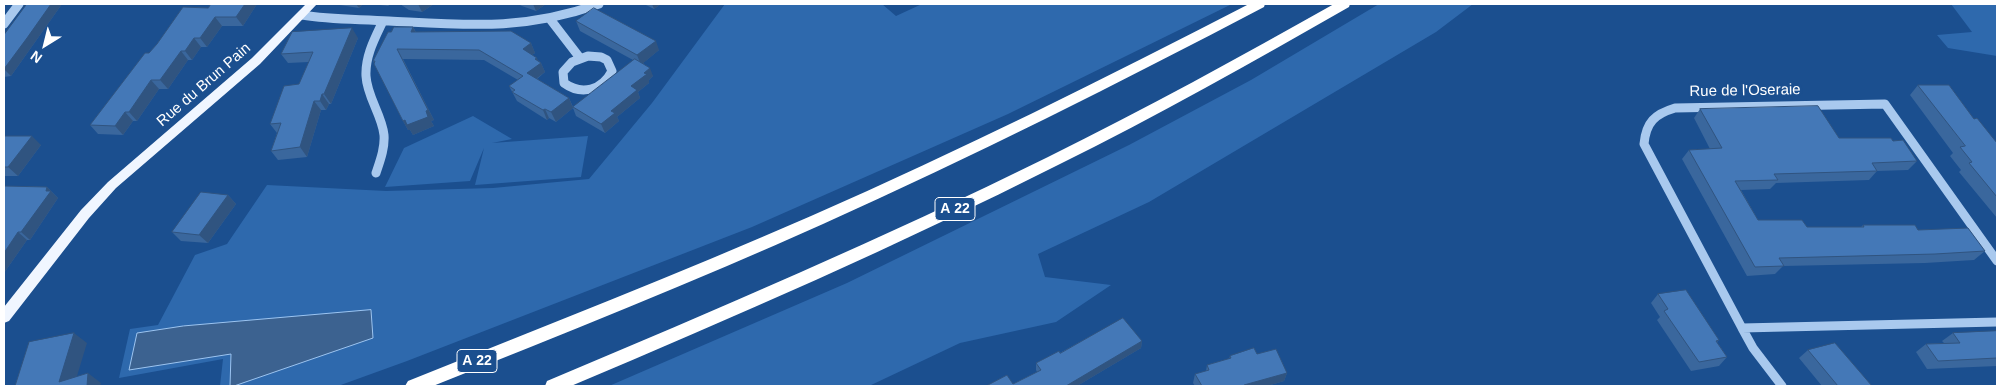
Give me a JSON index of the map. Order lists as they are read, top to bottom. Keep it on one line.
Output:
{"streets":{"highway":["A 22"],"main road":["Rue du Brun Pain"],"street":["Rue de l'Oseraie"]},"north":"bottom left"}
